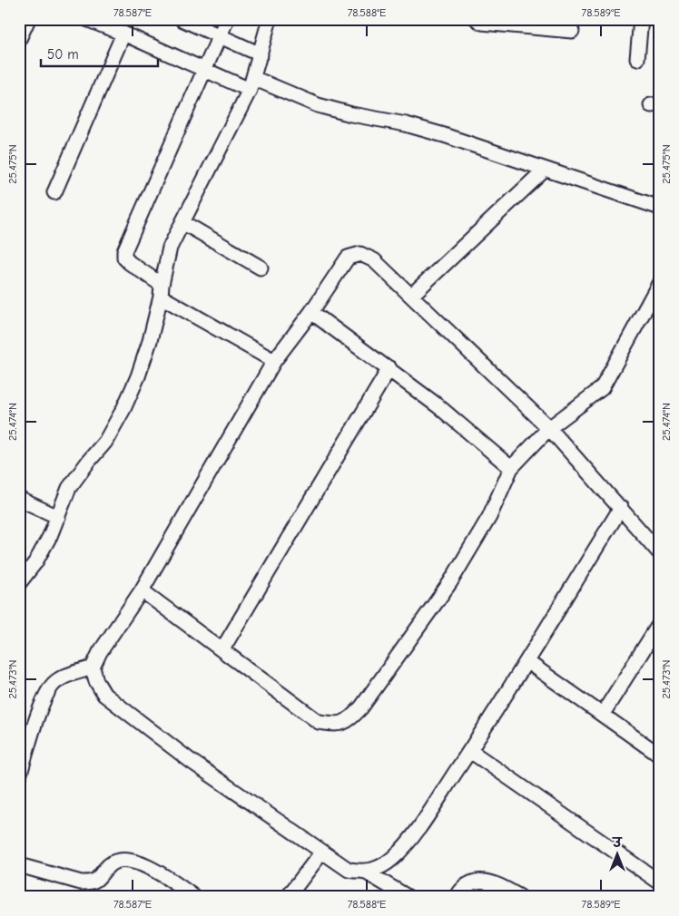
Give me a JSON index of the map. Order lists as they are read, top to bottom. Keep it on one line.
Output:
{"scale_bar":"50 m","north":"top","coordinates":["78.587°E","78.588°E","78.589°E","25.475°N","25.474°N","25.473°N"]}
